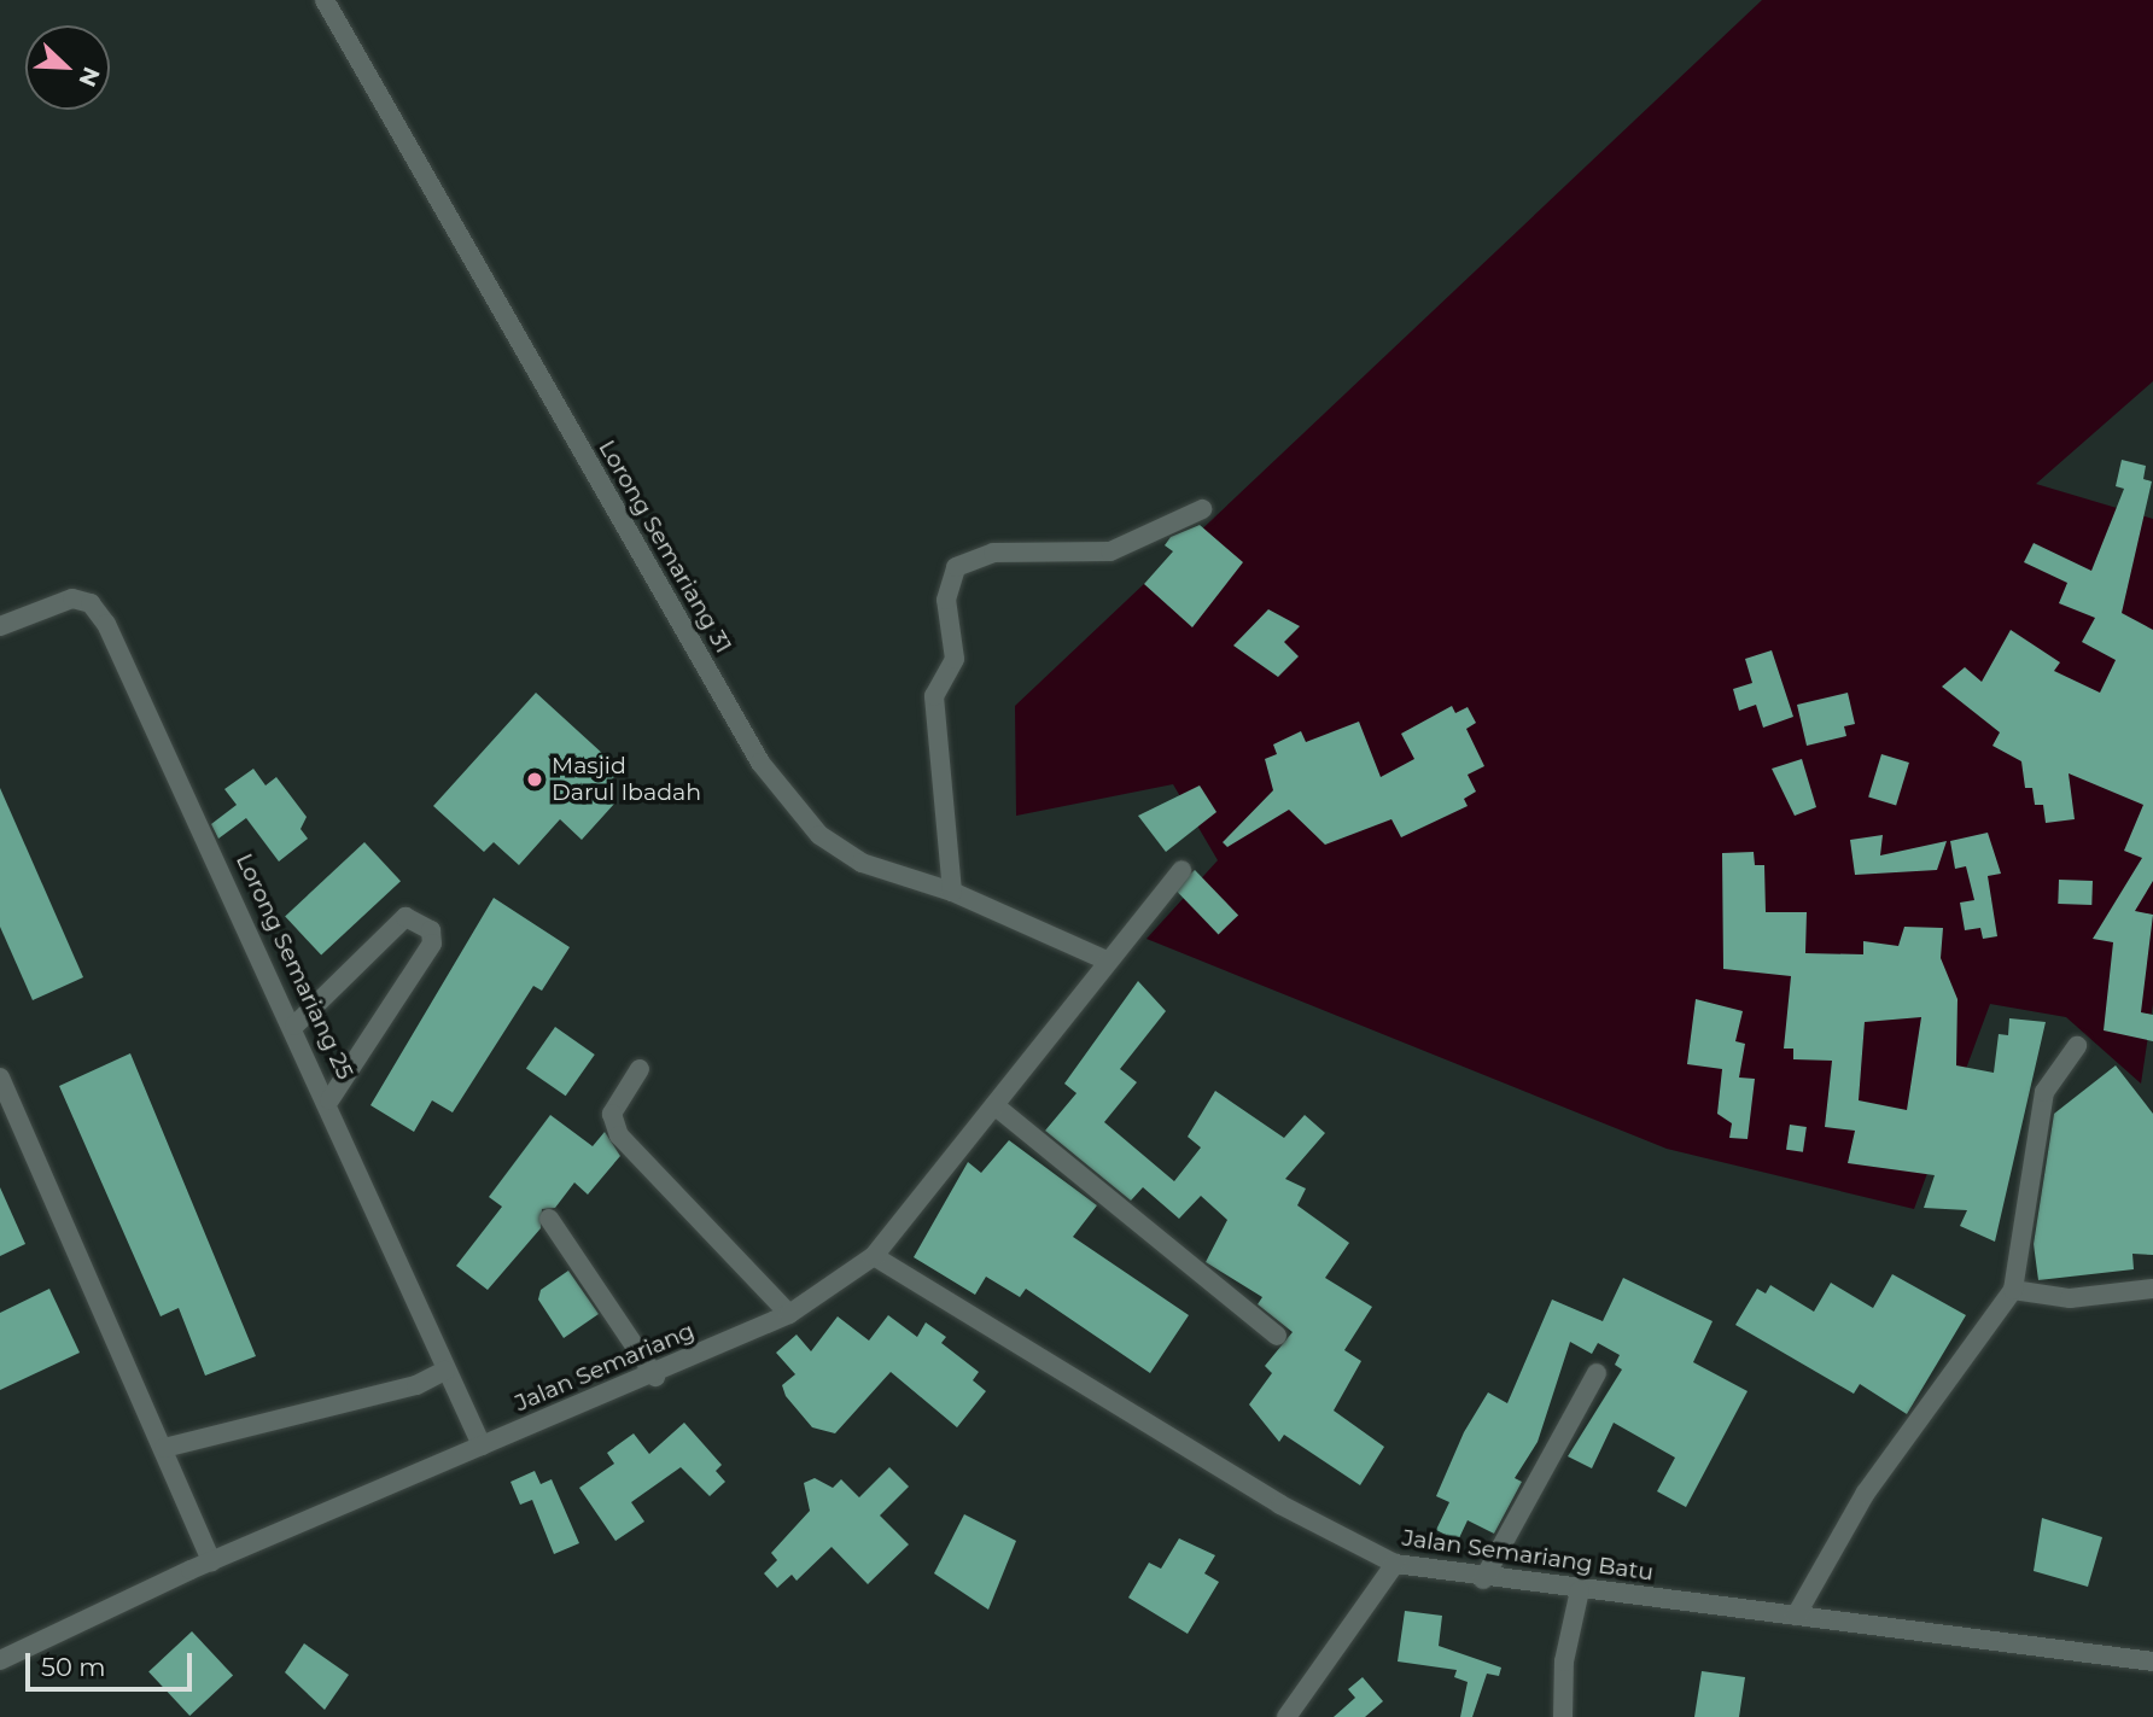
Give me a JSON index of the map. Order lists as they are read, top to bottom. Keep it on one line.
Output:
{"streets":{"street":["Lorong Semariang 31","Lorong Semariang 25","Jalan Semariang","Jalan Semariang Batu"]},"crossings":[["Lorong Semariang 31","Jalan Semariang"],["Lorong Semariang 25","Jalan Semariang"],["Jalan Semariang","Jalan Semariang Batu"]],"places":["Masjid Darul Ibadah"],"scale_bar":"50 m","north":"bottom right"}
